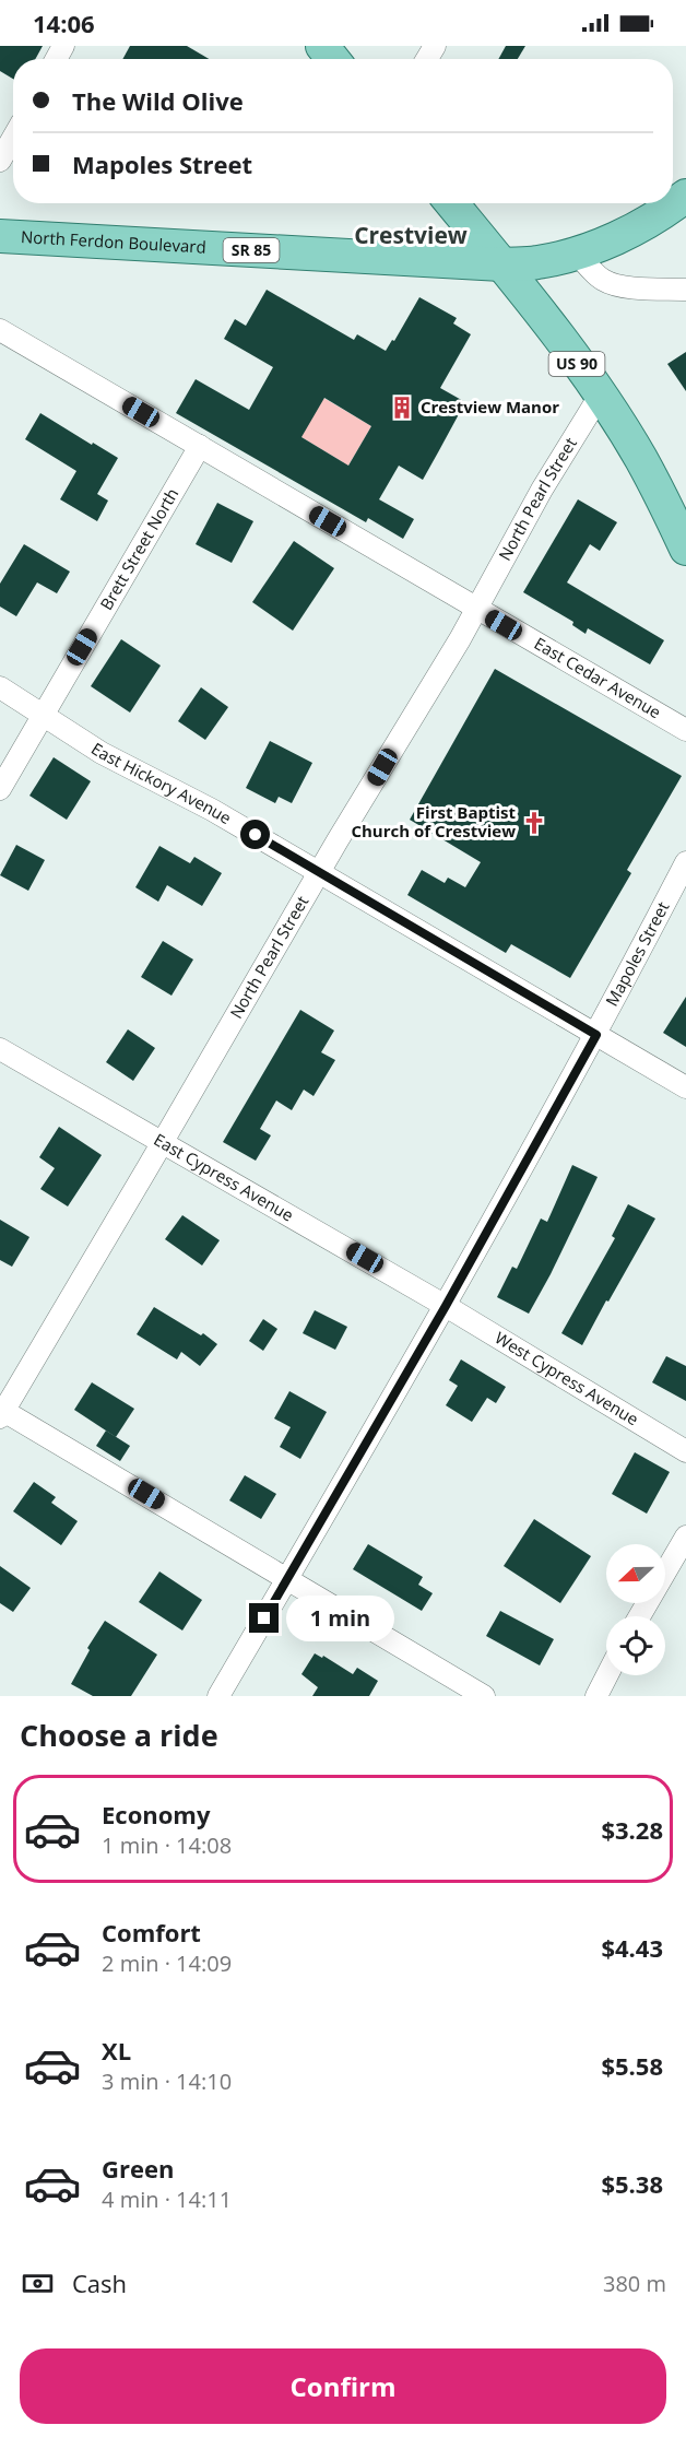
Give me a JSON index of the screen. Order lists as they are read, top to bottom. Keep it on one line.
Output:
{"streets":{"main road":["North Ferdon Boulevard","SR 85","US 90"],"street":["North Pearl Street","Brett Street North","East Cedar Avenue","East Hickory Avenue","Mapoles Street","East Cypress Avenue","West Cypress Avenue"]},"crossings":[["North Ferdon Boulevard","SR 85"],["North Ferdon Boulevard","US 90"],["SR 85","US 90"],["US 90","North Pearl Street"],["North Pearl Street","East Cedar Avenue"],["North Pearl Street","East Hickory Avenue"],["North Pearl Street","East Cypress Avenue"],["Brett Street North","East Cedar Avenue"],["Brett Street North","East Hickory Avenue"],["East Hickory Avenue","Mapoles Street"],["Mapoles Street","East Cypress Avenue"],["Mapoles Street","West Cypress Avenue"],["East Cypress Avenue","West Cypress Avenue"]],"districts":["Crestview"],"places":{"building":["Crestview Manor"],"church":["First Baptist Church of Crestview"]},"north":"left","page":{"status":"14:06","banner":["The Wild Olive","Mapoles Street"],"bubble":"1 min","heading":"Choose a ride","list":[{"name":"Economy","note":"1 min · 14:08","value":"$3.28"},{"name":"Comfort","note":"2 min · 14:09","value":"$4.43"},{"name":"XL","note":"3 min · 14:10","value":"$5.58"},{"name":"Green","note":"4 min · 14:11","value":"$5.38"}],"pay":["Cash","380 m"],"buttons":"Confirm"}}
